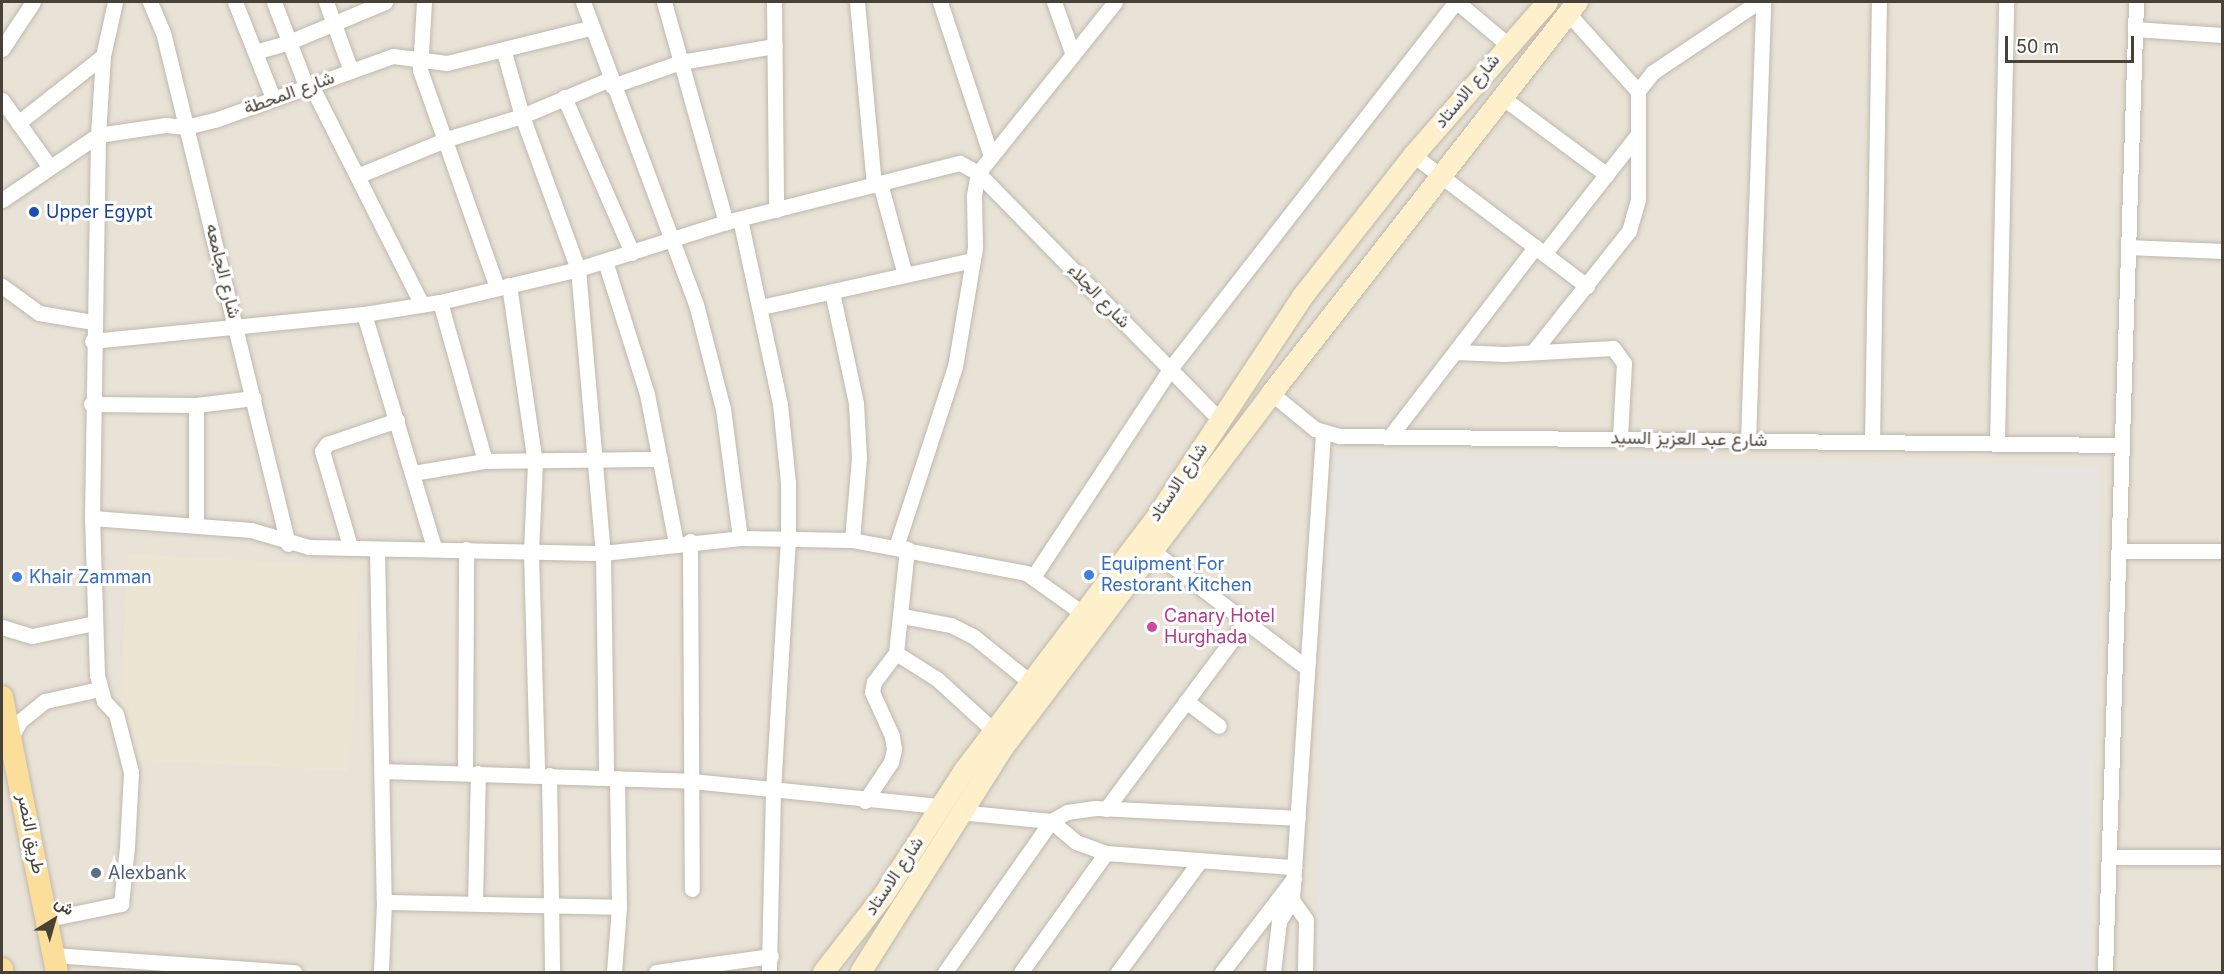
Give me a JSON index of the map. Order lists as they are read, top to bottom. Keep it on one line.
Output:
{"streets":{"main road":["شارع الاستاد","طريق النصر"],"street":["شارع المحطة","شارع الجامعه","شارع الجلاء","شارع عبد العزيز السيد"]},"crossings":[["شارع الاستاد","شارع الجلاء"],["شارع المحطة","شارع الجامعه"]],"places":["Upper Egypt","Equipment For Restorant Kitchen","Khair Zamman","Canary Hotel Hurghada","Alexbank"],"scale_bar":"50 m","north":"top right"}
